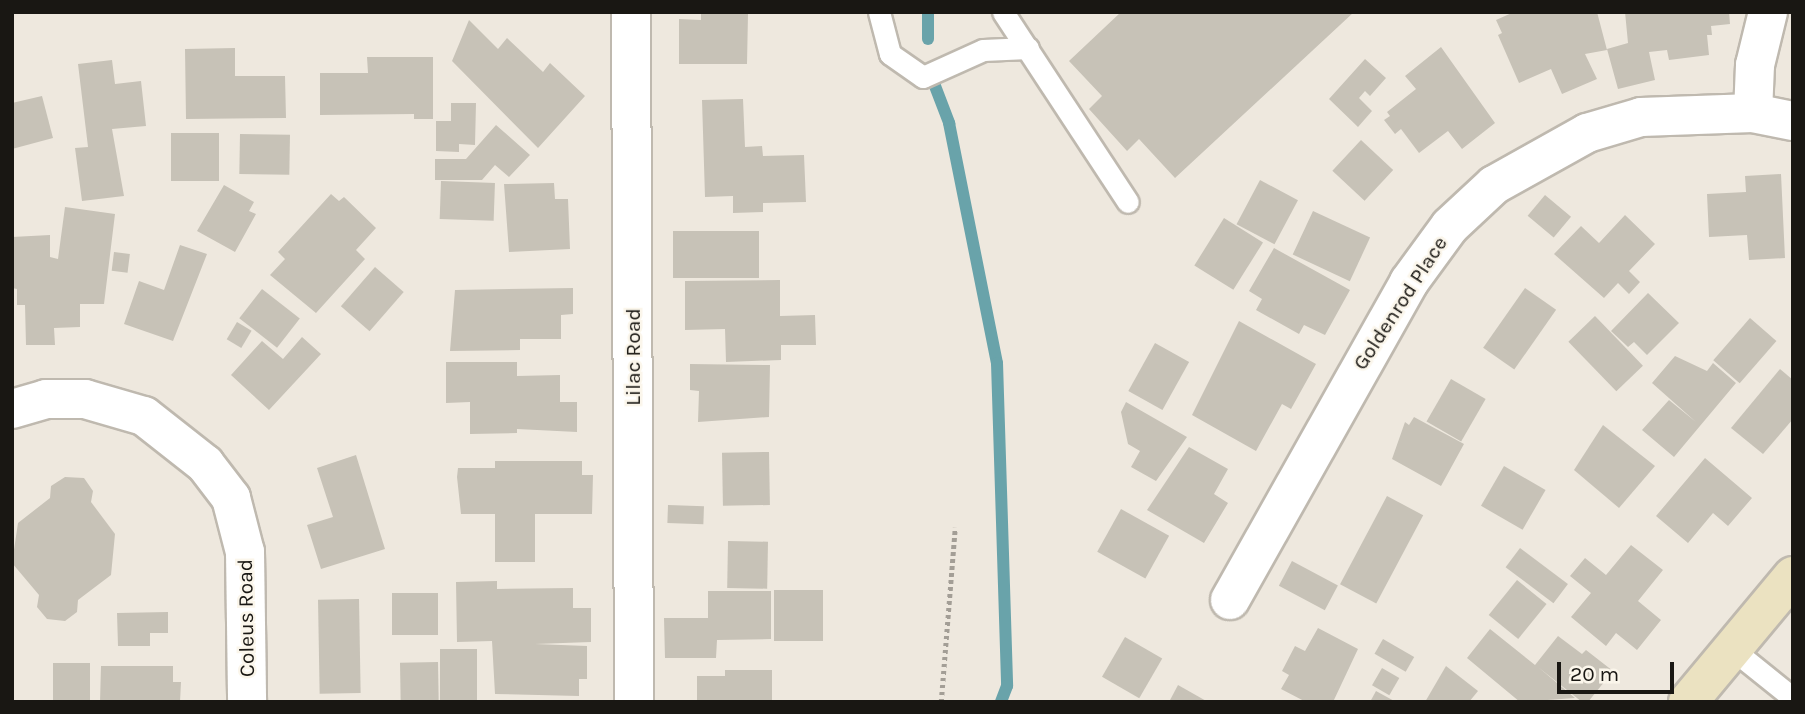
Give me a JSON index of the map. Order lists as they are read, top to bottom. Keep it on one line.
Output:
{"streets":{"street":["Goldenrod Place","Lilac Road","Coleus Road"]},"scale_bar":"20 m"}
